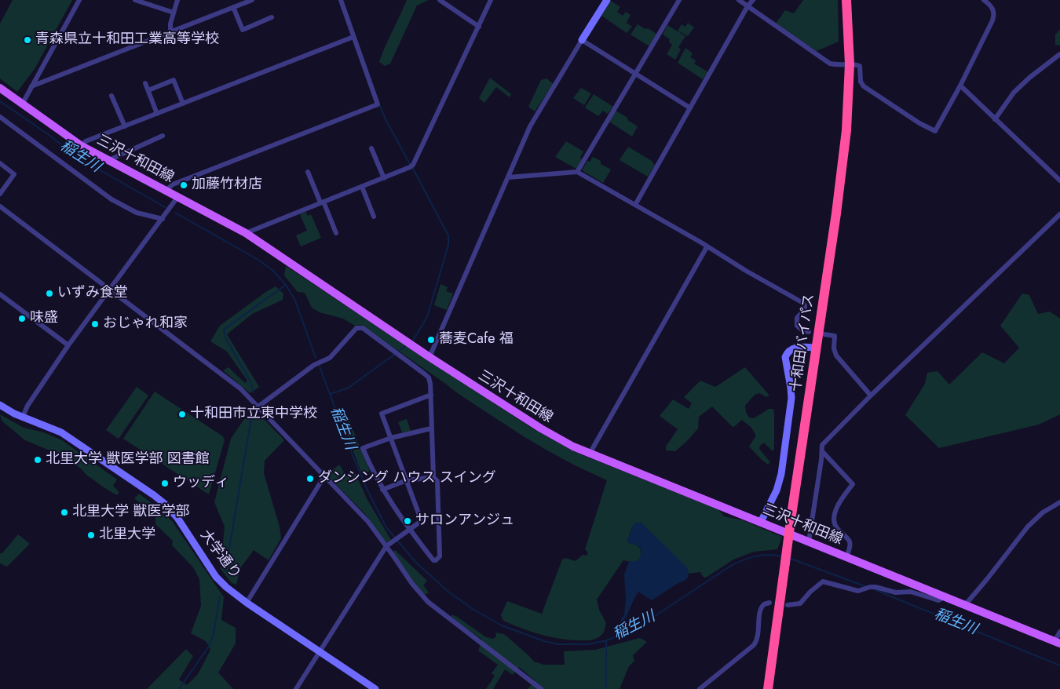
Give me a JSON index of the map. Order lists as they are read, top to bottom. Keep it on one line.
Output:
{"streets":{"highway":["十和田バイパス"],"main road":["三沢十和田線"],"street":["大学通り"]},"water":["稲生川"],"places":["青森県立十和田工業高等学校","加藤竹材店","いずみ食堂","味盛","おじゃれ和家","蕎麦Cafe 福","十和田市立東中学校","北里大学 獣医学部 図書館","ダンシング ハウス スイング","ウッディ","北里大学 獣医学部","サロンアンジュ","北里大学"]}
